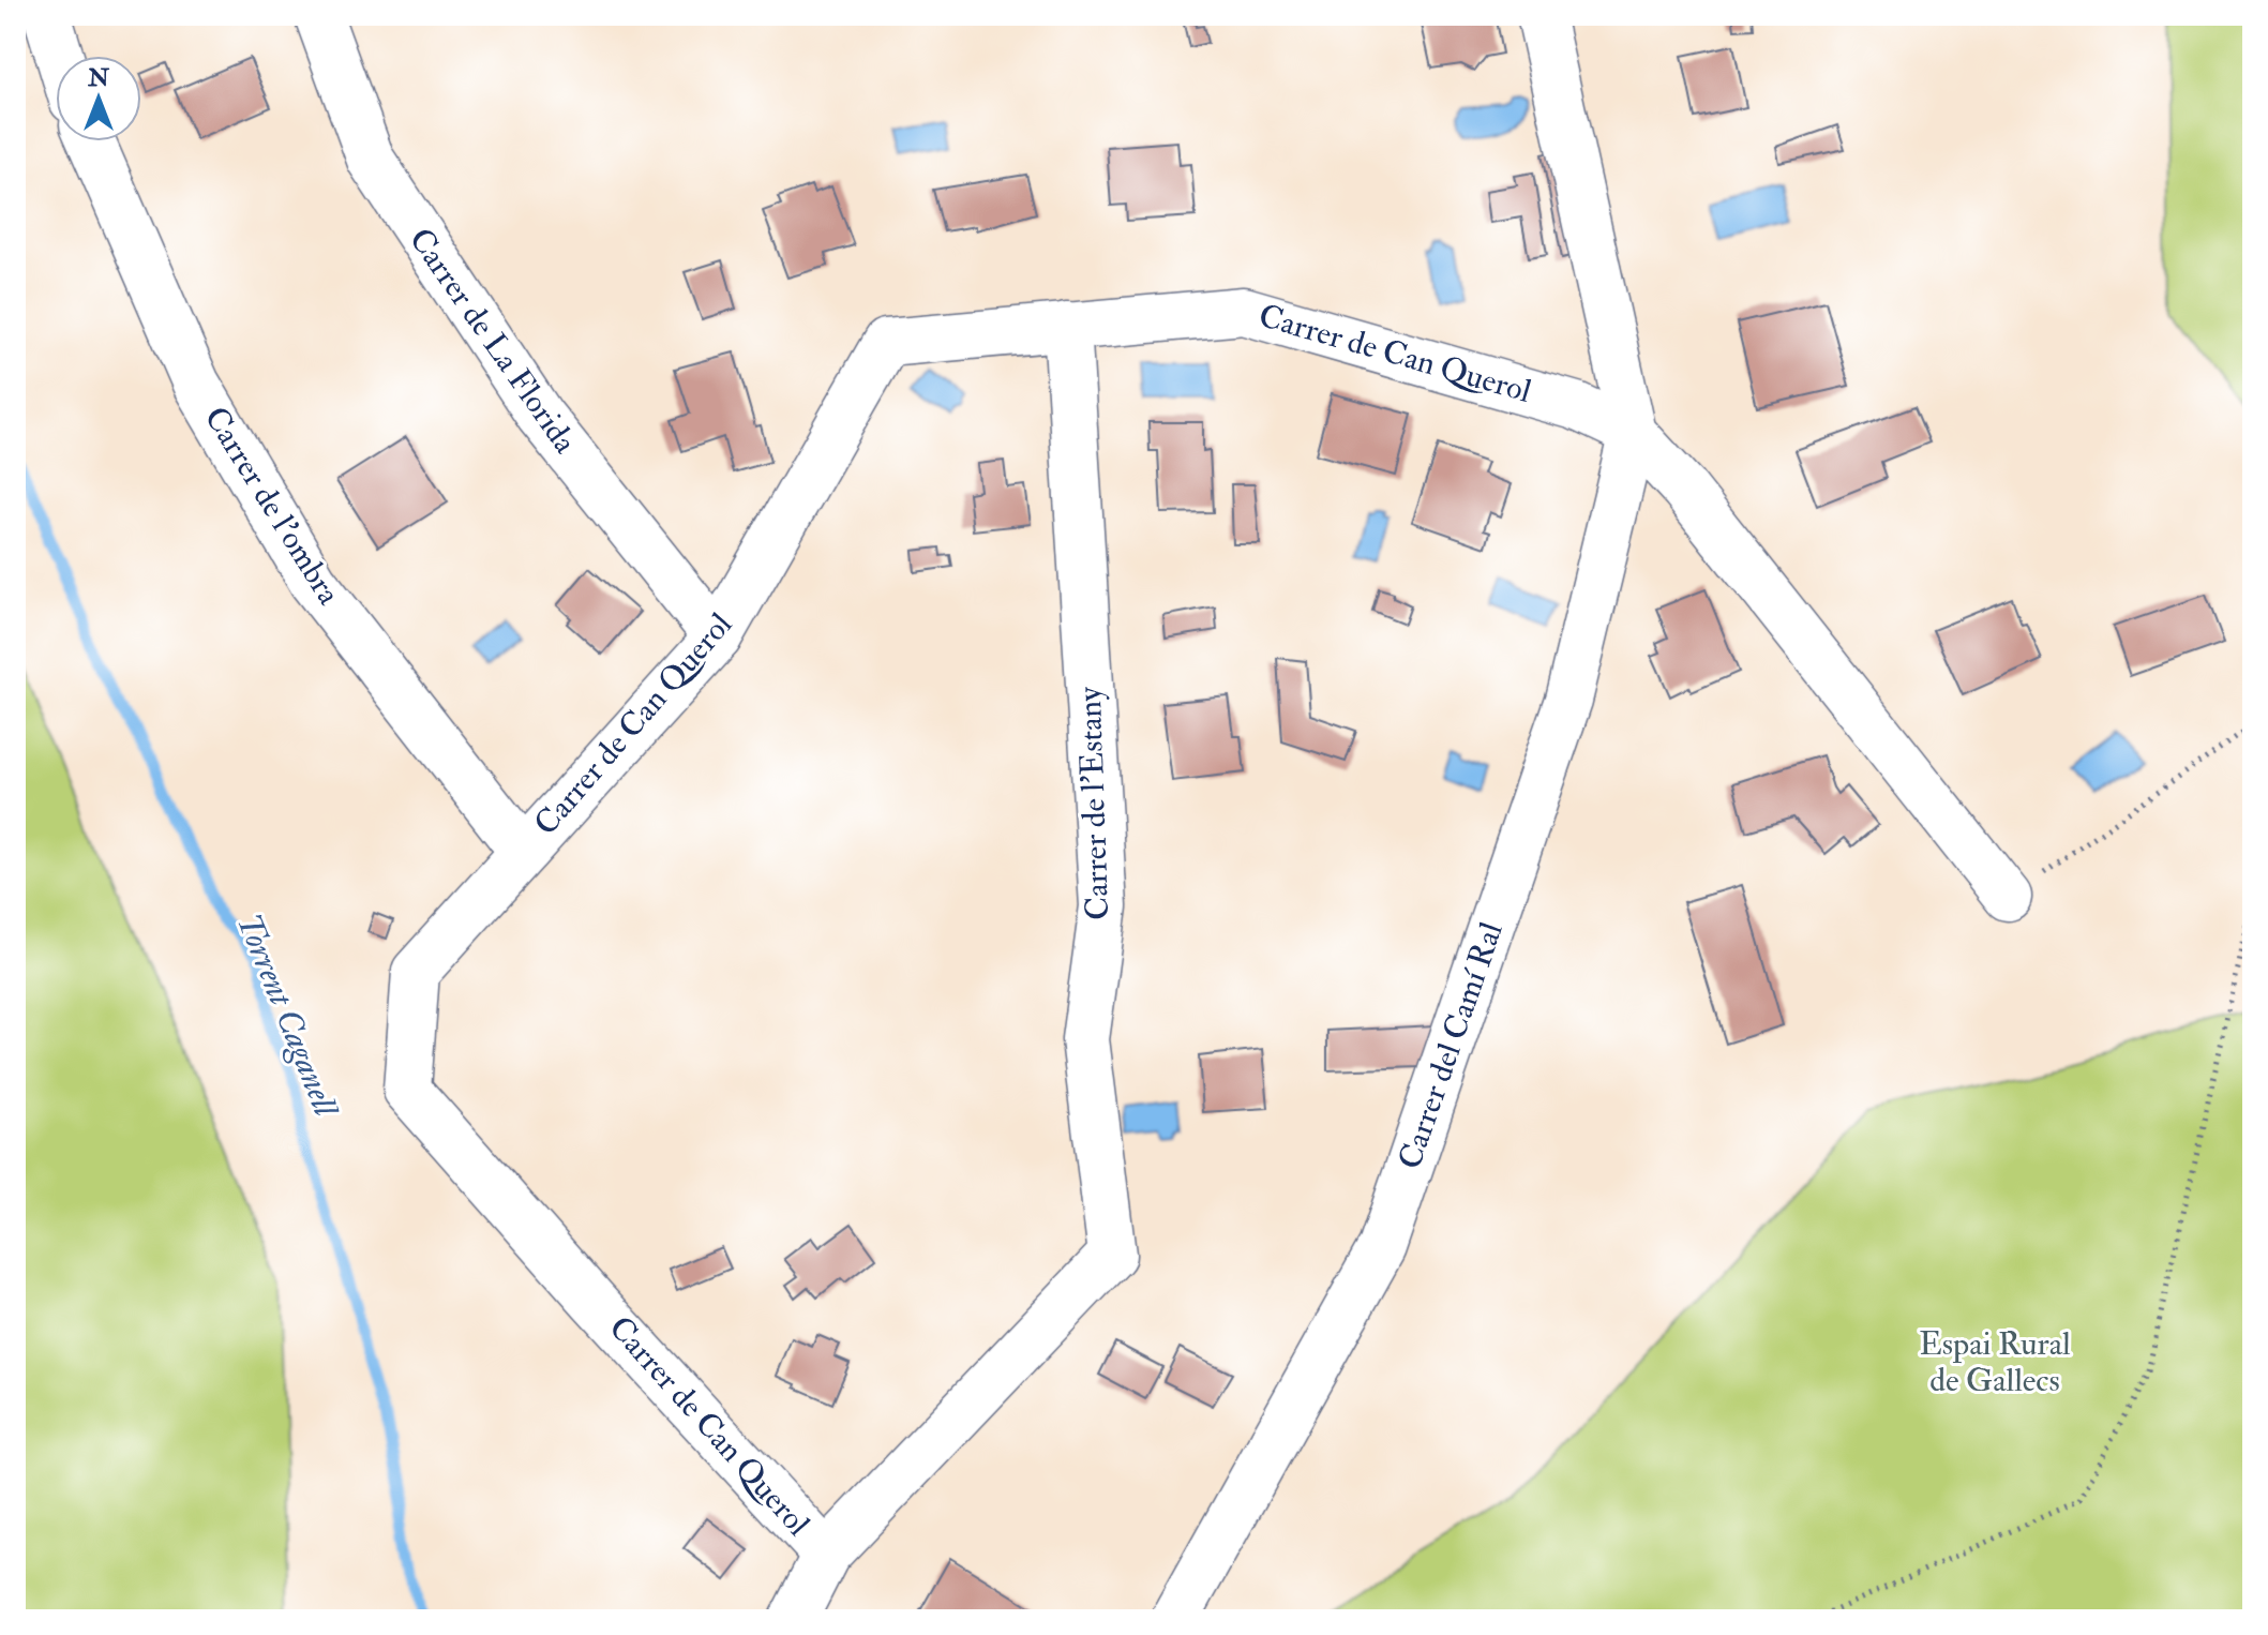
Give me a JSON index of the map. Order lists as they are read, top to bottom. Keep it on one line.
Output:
{"streets":{"street":["Carrer de La Florida","Carrer de Can Querol","Carrer de l'ombra","Carrer de l'Estany","Carrer del Camí Ral"]},"crossings":[["Carrer de La Florida","Carrer de Can Querol"],["Carrer de Can Querol","Carrer de l'ombra"],["Carrer de Can Querol","Carrer de l'Estany"],["Carrer de Can Querol","Carrer del Camí Ral"]],"water":["Torrent Caganell"],"parks":["Espai Rural de Gallecs"],"north":"top"}
